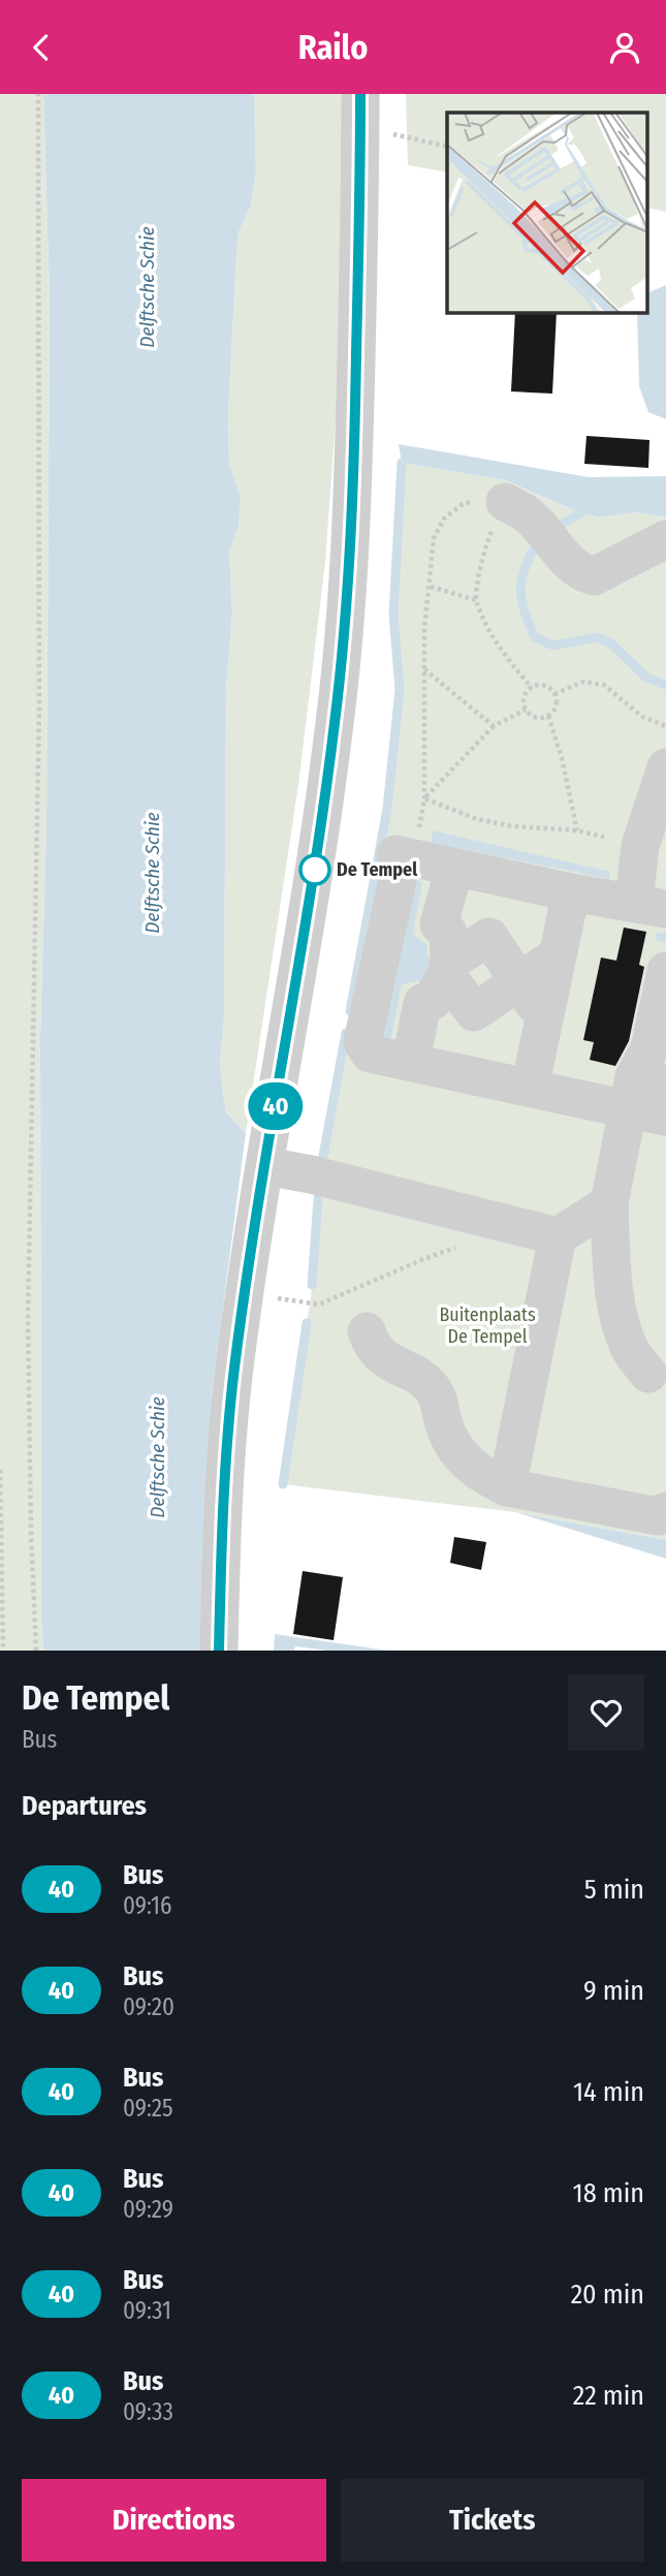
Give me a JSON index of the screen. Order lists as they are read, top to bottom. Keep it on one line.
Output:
{"water":["Delftsche Schie"],"parks":["Buitenplaats De Tempel"],"places":["De Tempel"],"lines":["bus line 40"],"page":{"header":"Railo","on_map":"40","heading":[["De Tempel","Bus"],"Departures"],"list":[{"mark":"40","name":"Bus","note":"09:16","value":"5 min"},{"mark":"40","name":"Bus","note":"09:20","value":"9 min"},{"mark":"40","name":"Bus","note":"09:25","value":"14 min"},{"mark":"40","name":"Bus","note":"09:29","value":"18 min"},{"mark":"40","name":"Bus","note":"09:31","value":"20 min"},{"mark":"40","name":"Bus","note":"09:33","value":"22 min"}],"buttons":["Directions","Tickets"]}}
